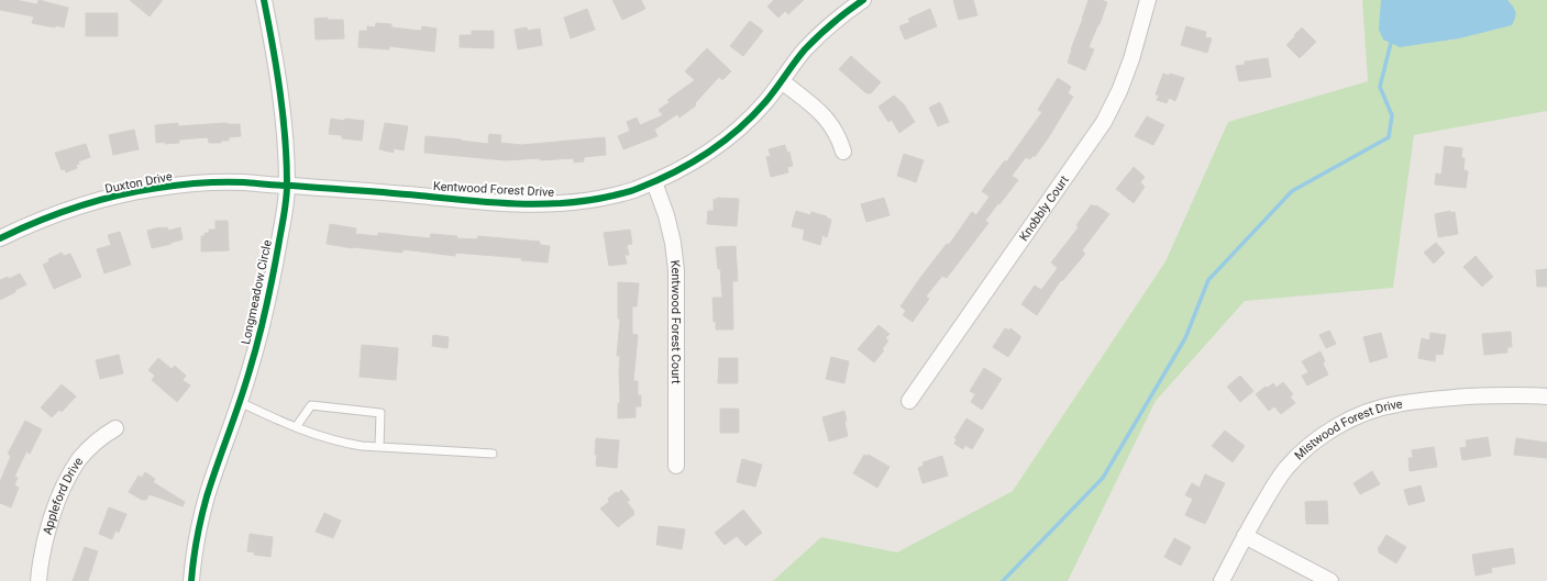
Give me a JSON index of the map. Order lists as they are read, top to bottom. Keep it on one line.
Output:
{"streets":{"street":["Duxton Drive","Kentwood Forest Drive","Knobbly Court","Longmeadow Circle","Kentwood Forest Court","Mistwood Forest Drive","Appleford Drive"]},"crossings":[["Duxton Drive","Kentwood Forest Drive"],["Duxton Drive","Longmeadow Circle"],["Kentwood Forest Drive","Longmeadow Circle"],["Kentwood Forest Drive","Kentwood Forest Court"]]}
